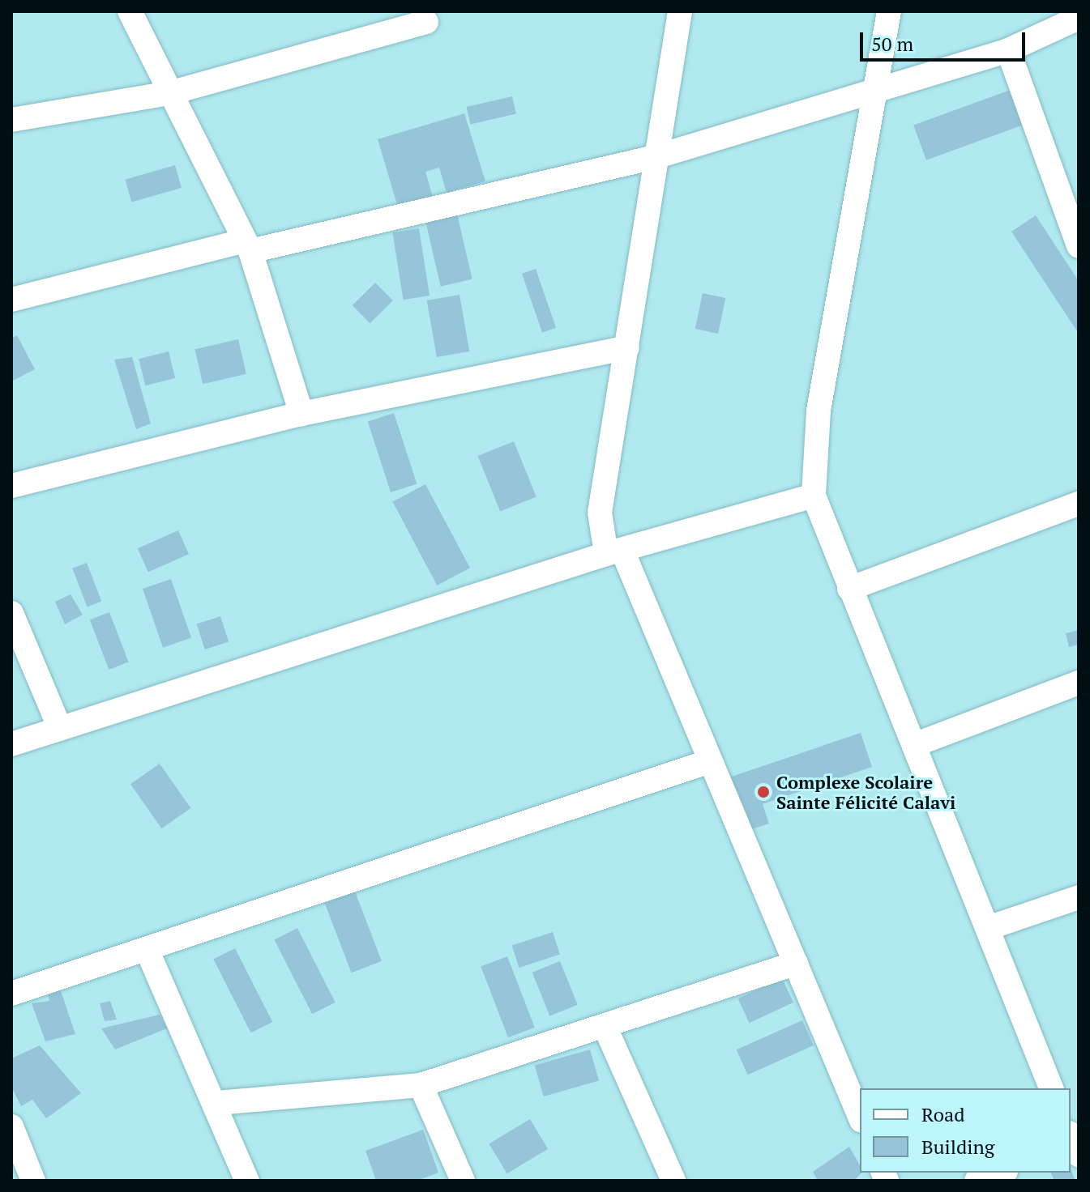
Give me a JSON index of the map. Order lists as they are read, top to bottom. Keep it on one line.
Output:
{"places":["Complexe Scolaire Sainte Félicité Calavi"],"legend":["Road","Building"],"scale_bar":"50 m"}
